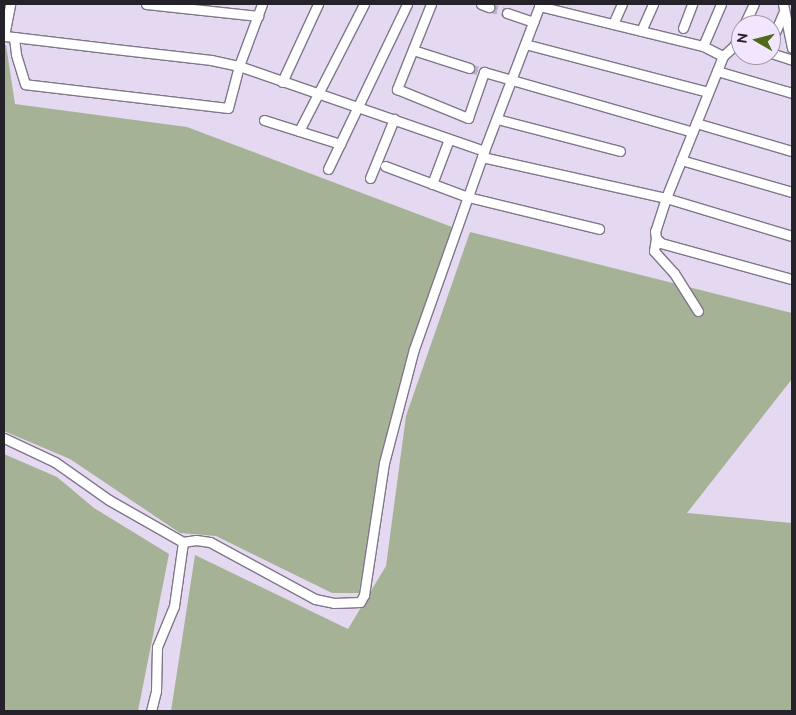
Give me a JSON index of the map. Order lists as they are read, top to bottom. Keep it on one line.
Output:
{"north":"left"}
